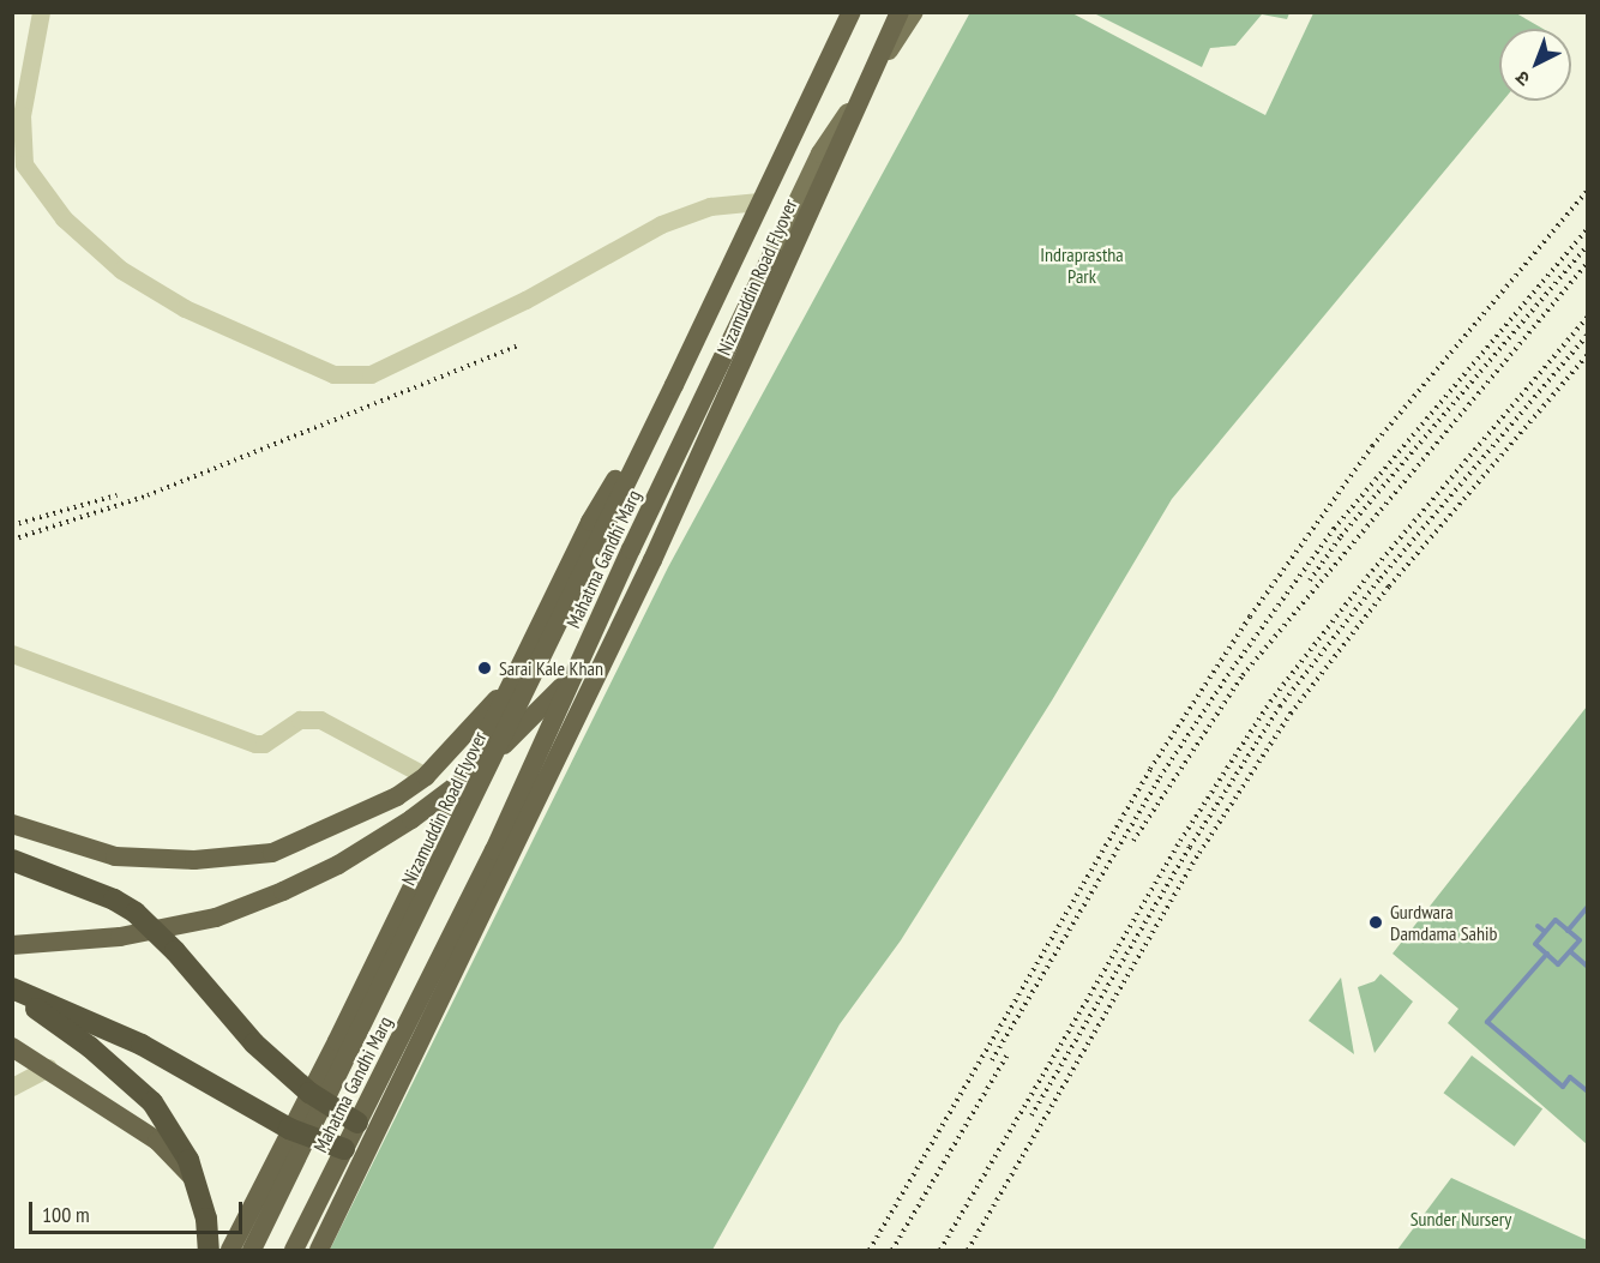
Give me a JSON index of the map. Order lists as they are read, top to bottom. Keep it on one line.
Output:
{"streets":{"highway":["Nizamuddin Road Flyover","Mahatma Gandhi Marg"]},"parks":["Indraprastha Park","Sunder Nursery"],"places":["Sarai Kale Khan","Gurdwara Damdama Sahib"],"scale_bar":"100 m","north":"bottom left"}
